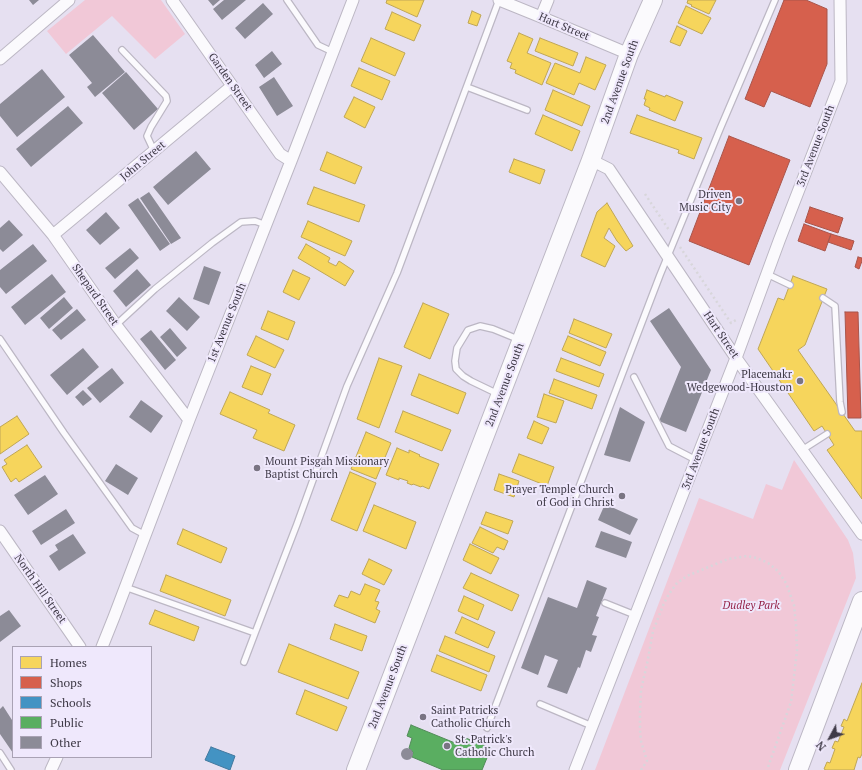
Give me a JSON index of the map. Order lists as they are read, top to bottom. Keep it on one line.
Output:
{"streets":{"main road":["2nd Avenue South"],"street":["Hart Street","Garden Street","3rd Avenue South","John Street","Shepard Street","1st Avenue South","North Hill Street"]},"crossings":[["Hart Street","2nd Avenue South"],["Hart Street","3rd Avenue South"],["Garden Street","John Street"],["Garden Street","1st Avenue South"],["John Street","Shepard Street"],["Shepard Street","1st Avenue South"]],"parks":["Dudley Park"],"places":["Driven Music City","Placemakr Wedgewood-Houston","Mount Pisgah Missionary Baptist Church","Prayer Temple Church of God in Christ","Saint Patricks Catholic Church","St. Patrick's Catholic Church"],"legend":["Homes","Shops","Schools","Public","Other"],"north":"bottom left"}
